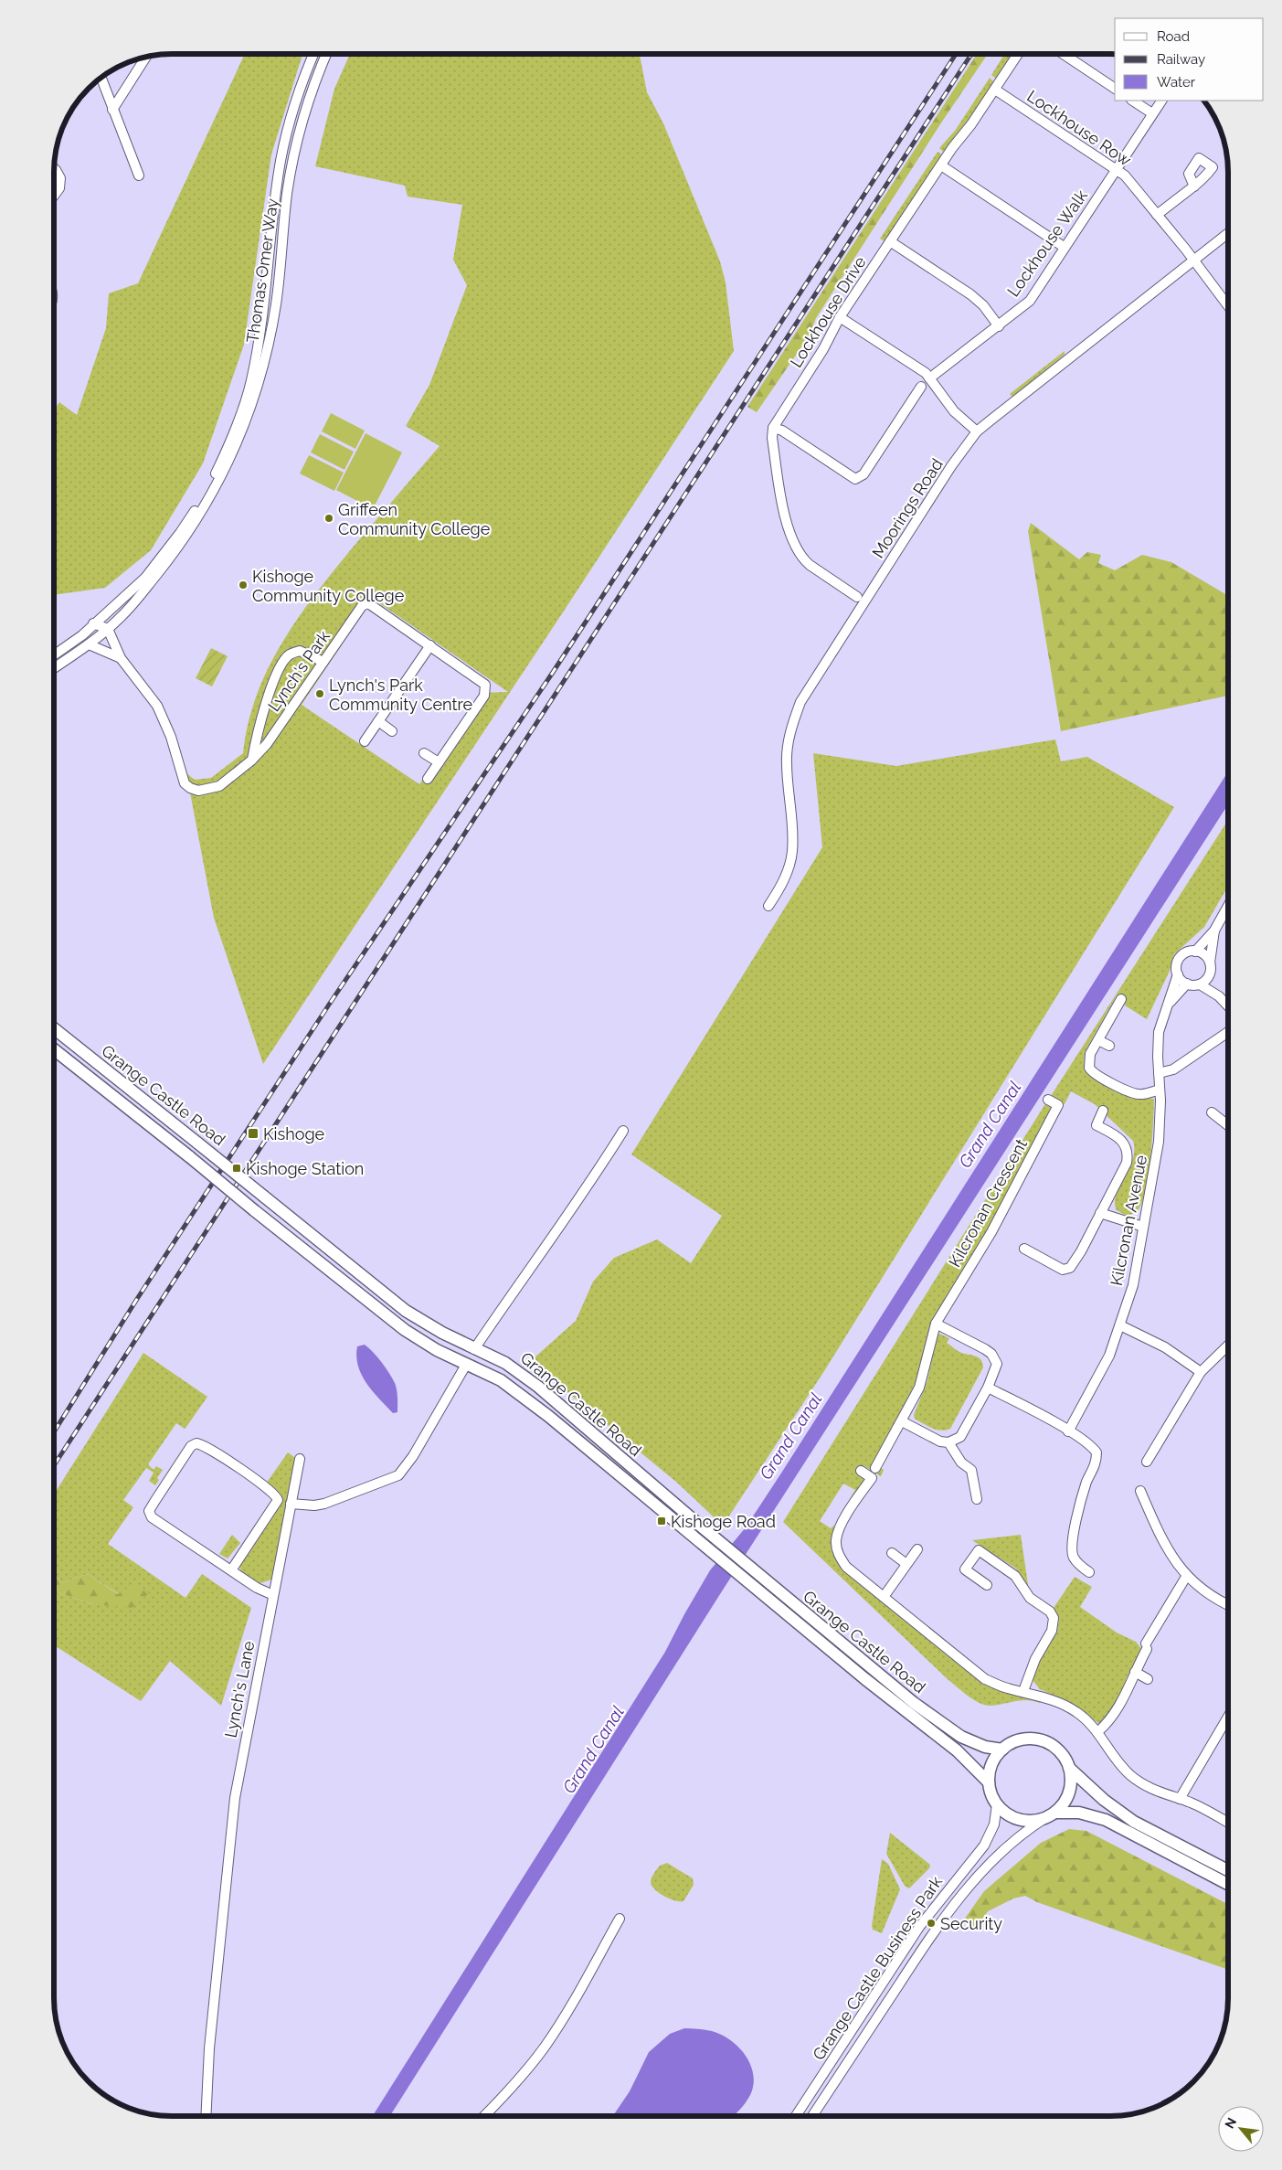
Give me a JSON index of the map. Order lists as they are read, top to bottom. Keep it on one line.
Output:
{"streets":{"main road":["Grange Castle Road"],"street":["Lockhouse Row","Lockhouse Walk","Thomas Omer Way","Lockhouse Drive","Moorings Road","Lynch's Park","Kilcronan Crescent","Kilcronan Avenue","Lynch's Lane","Grange Castle Business Park"]},"crossings":[["Lockhouse Row","Lockhouse Walk"],["Lockhouse Row","Lockhouse Drive"],["Lockhouse Row","Moorings Road"],["Grange Castle Road","Grange Castle Business Park"]],"water":["Grand Canal"],"places":{"other":["Griffeen Community College","Kishoge Community College","Lynch's Park Community Centre","Security"],"transit":["Kishoge","Kishoge Station","Kishoge Road"]},"legend":["Road","Railway","Water"],"north":"top left"}
